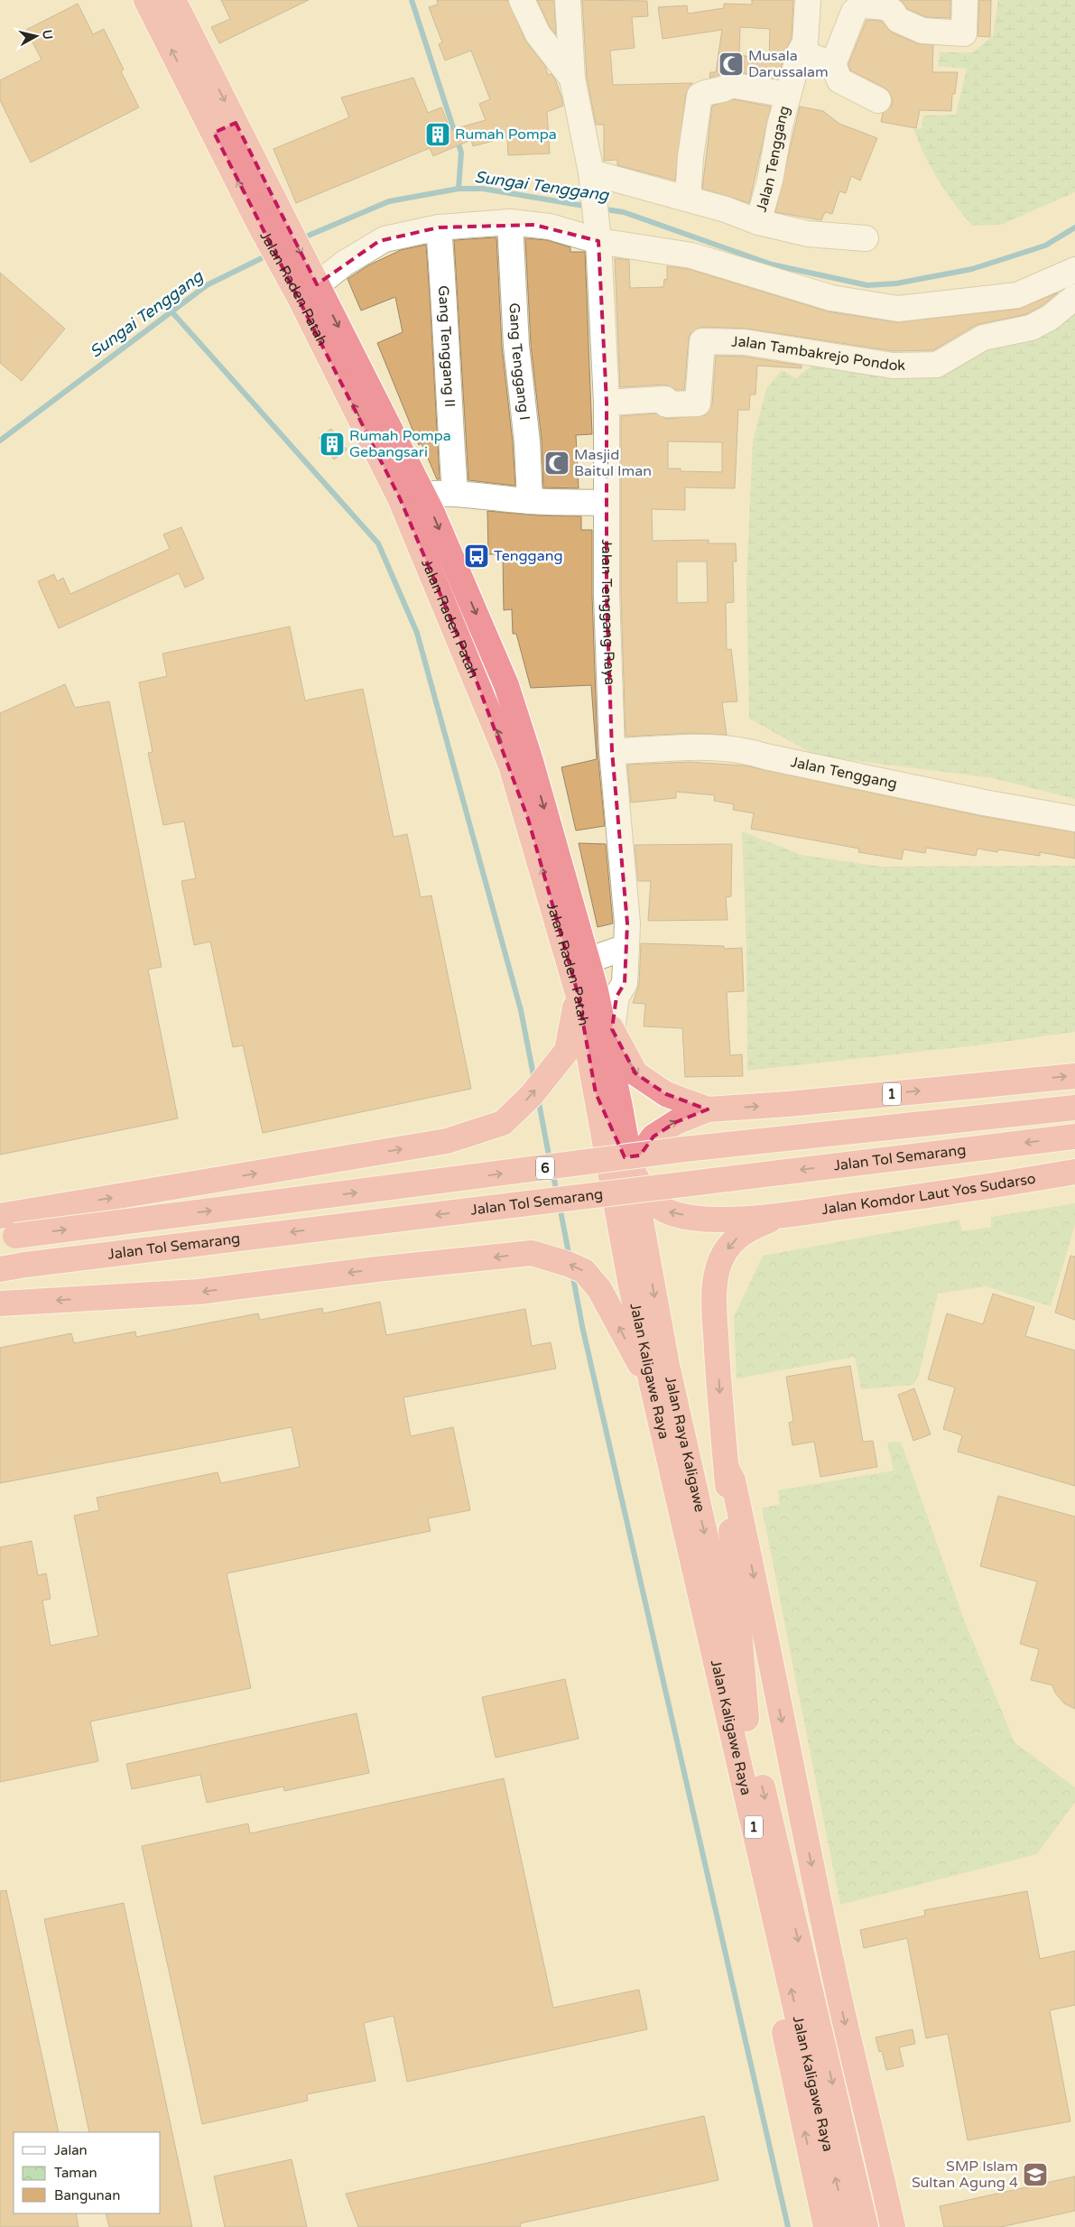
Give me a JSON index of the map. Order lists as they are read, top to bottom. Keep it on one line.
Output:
{"streets":{"highway":["Jalan Raden Patah","1","Jalan Tol Semarang","6","Jalan Komdor Laut Yos Sudarso","Jalan Kaligawe Raya","Jalan Raya Kaligawe"],"street":["Jalan Tenggang","Gang Tenggang II","Jalan Tambakrejo Pondok","Gang Tenggang I","Jalan Tenggang Raya"]},"crossings":[["Jalan Tenggang","Jalan Tenggang Raya"],["Jalan Raden Patah","1"],["Jalan Raden Patah","Jalan Kaligawe Raya"],["Jalan Raden Patah","Jalan Raya Kaligawe"],["Jalan Tambakrejo Pondok","Jalan Tenggang Raya"],["1","Jalan Komdor Laut Yos Sudarso"],["1","Jalan Kaligawe Raya"],["1","Jalan Raya Kaligawe"],["Jalan Kaligawe Raya","Jalan Raya Kaligawe"]],"water":["Sungai Tenggang"],"places":{"mosque":["Musala Darussalam","Masjid Baitul Iman"],"building":["Rumah Pompa","Rumah Pompa Gebangsari"],"bus stop":["Tenggang"],"school or university":["SMP Islam Sultan Agung 4"]},"legend":["Jalan","Taman","Bangunan"],"north":"right"}
